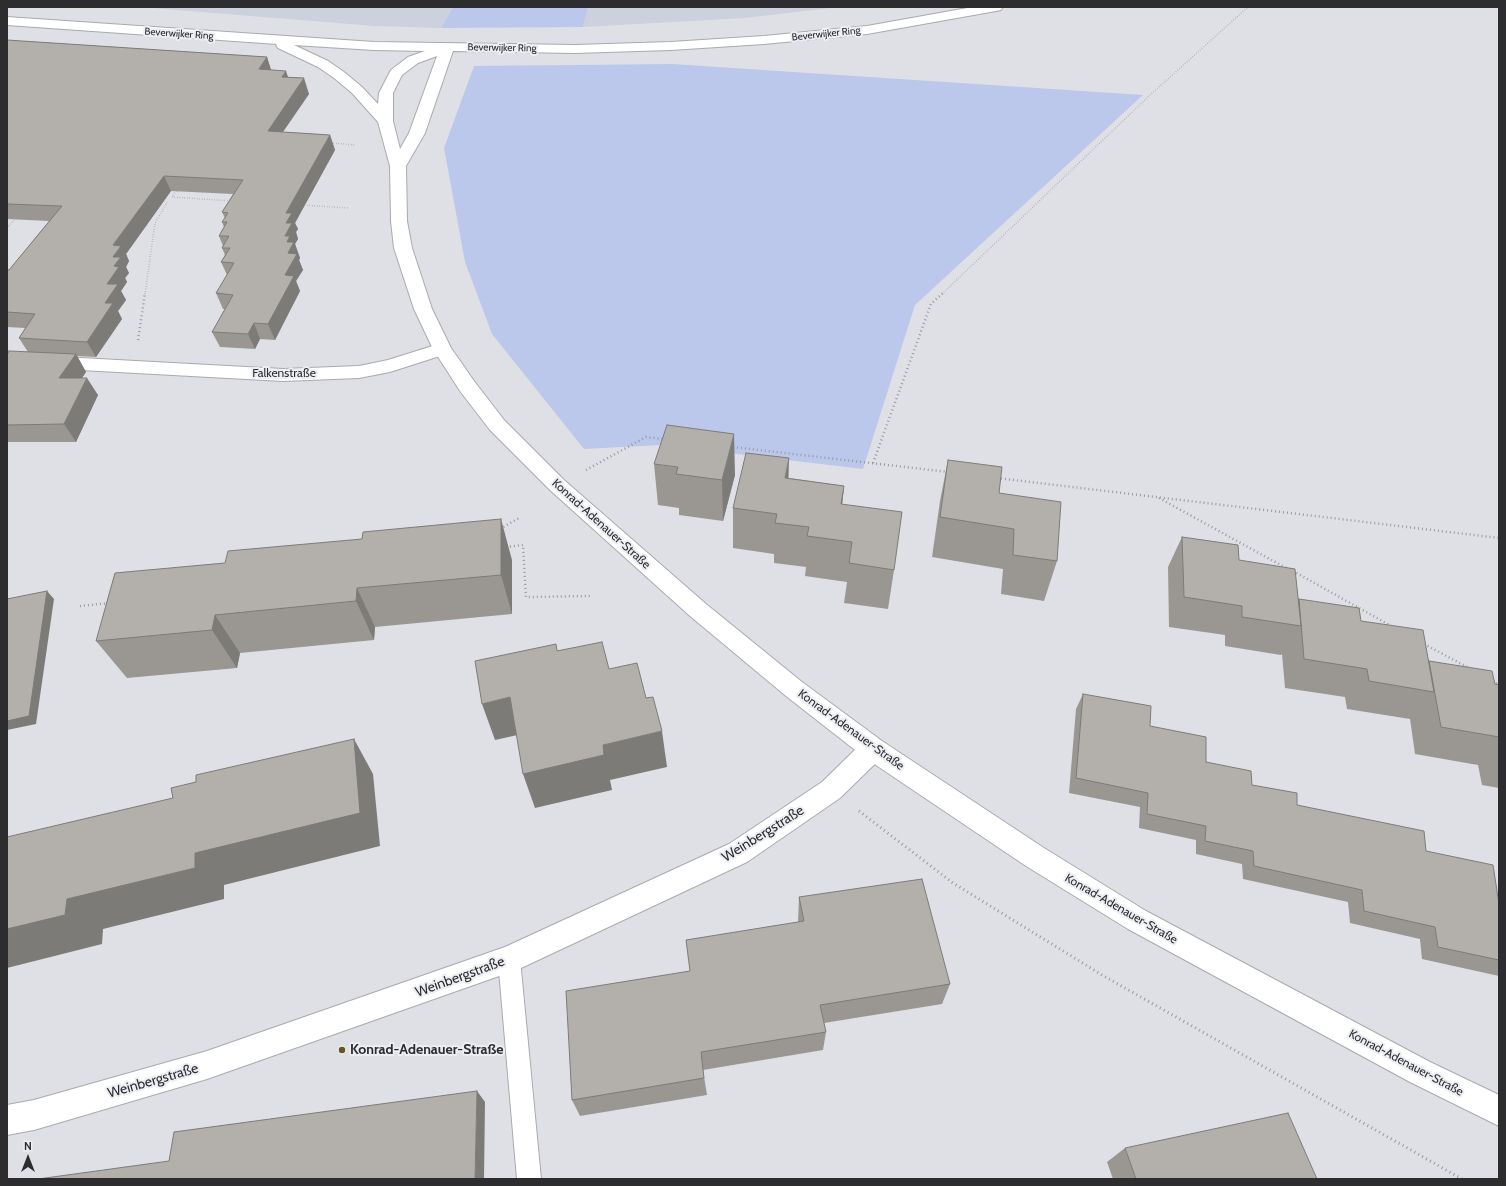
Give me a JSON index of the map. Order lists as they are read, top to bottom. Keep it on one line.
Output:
{"streets":{"street":["Beverwijker Ring","Falkenstraße","Konrad-Adenauer-Straße","Weinbergstraße"]},"crossings":[["Beverwijker Ring","Konrad-Adenauer-Straße"],["Falkenstraße","Konrad-Adenauer-Straße"],["Konrad-Adenauer-Straße","Weinbergstraße"]],"places":["Konrad-Adenauer-Straße"],"north":"top"}
